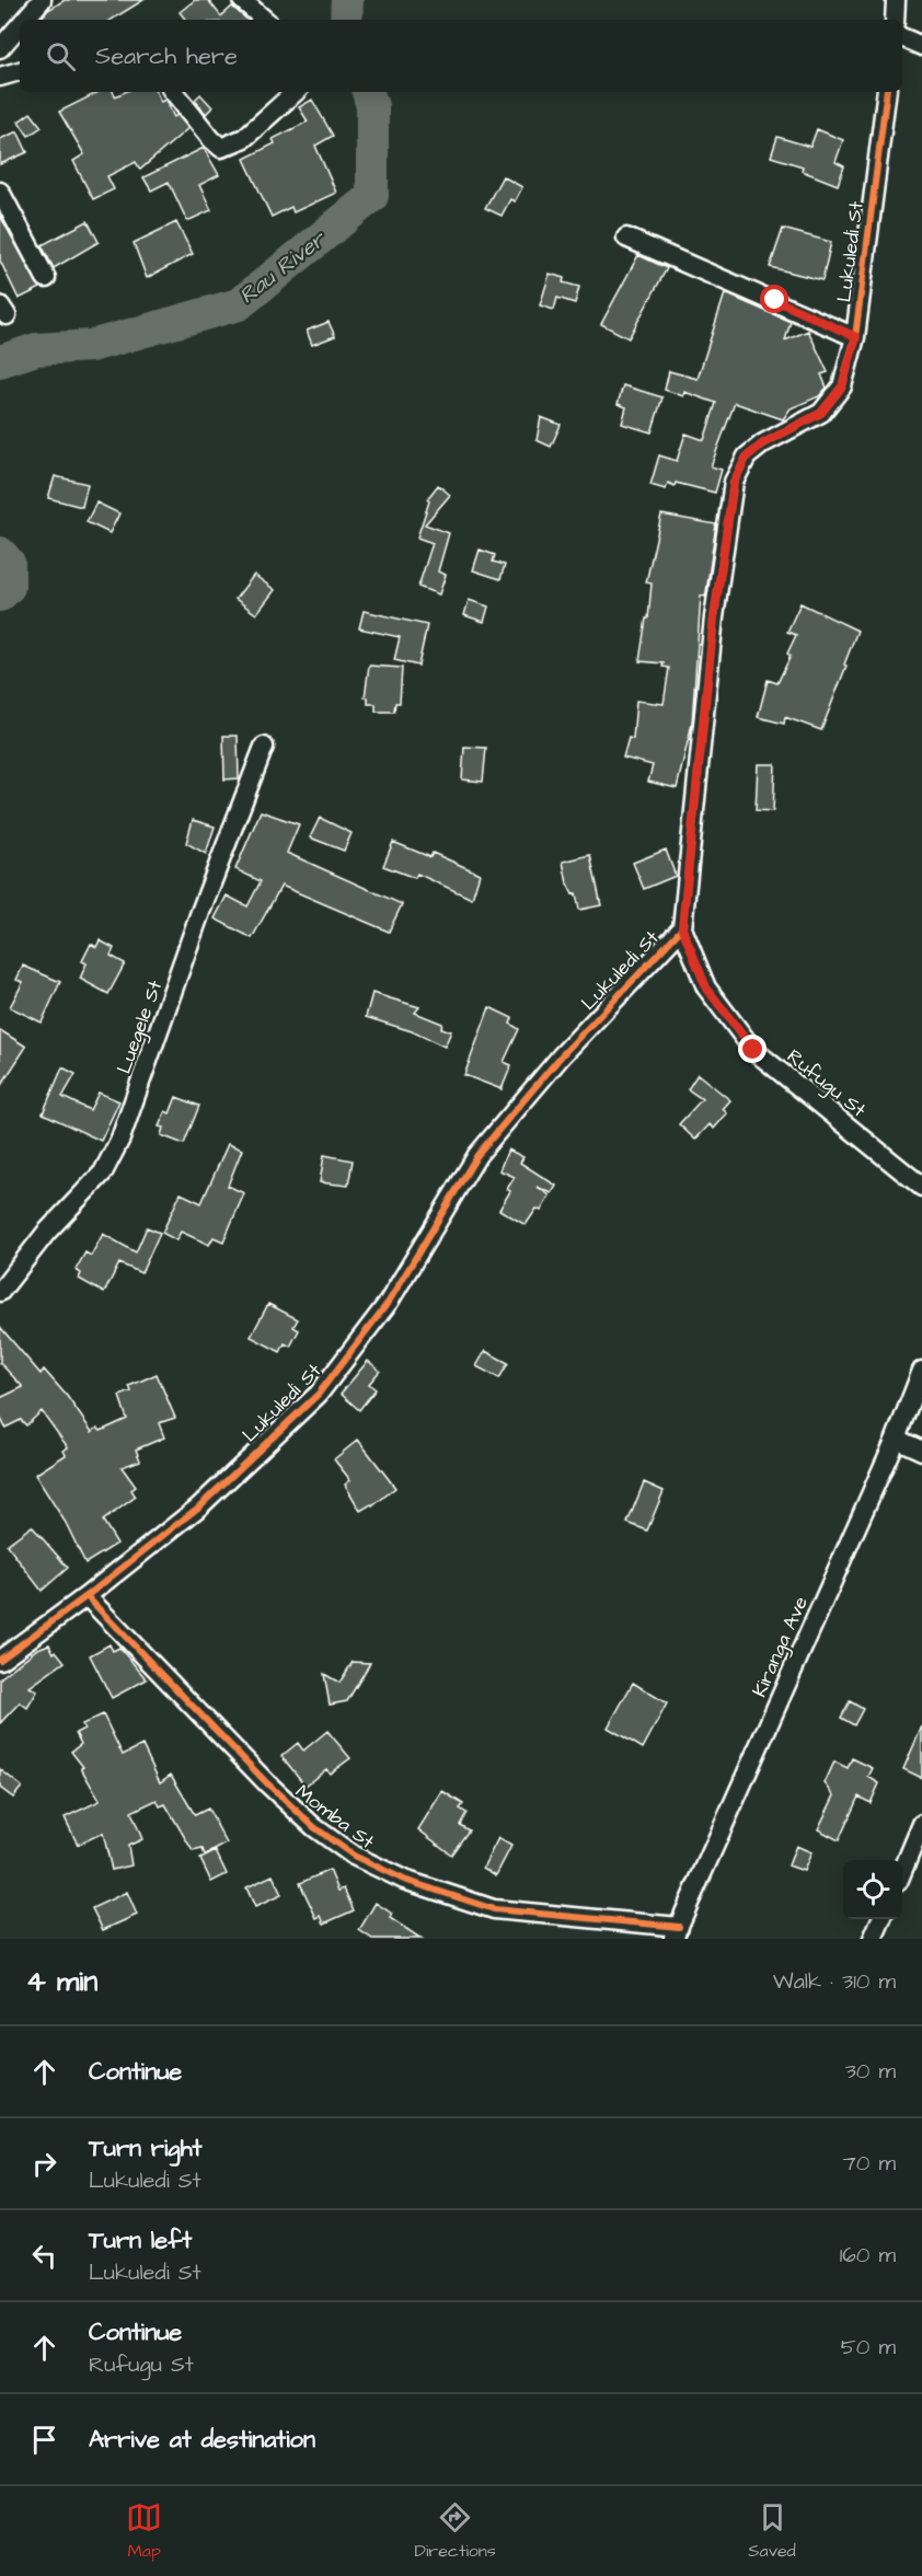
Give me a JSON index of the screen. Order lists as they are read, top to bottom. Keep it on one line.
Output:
{"streets":{"street":["Lukuledi St","Luegele St","Rufugu St","Kiranga Ave","Momba St"]},"crossings":[["Lukuledi St","Rufugu St"],["Lukuledi St","Momba St"],["Kiranga Ave","Momba St"]],"water":["Rau River"],"page":{"search":"Search here","heading":["4 min","Walk · 310 m"],"list":[["Continue","30 m"],["Turn right","Lukuledi St","70 m"],["Turn left","Lukuledi St","160 m"],["Continue","Rufugu St","50 m"],"Arrive at destination"],"nav":["Map","Directions","Saved"]}}
